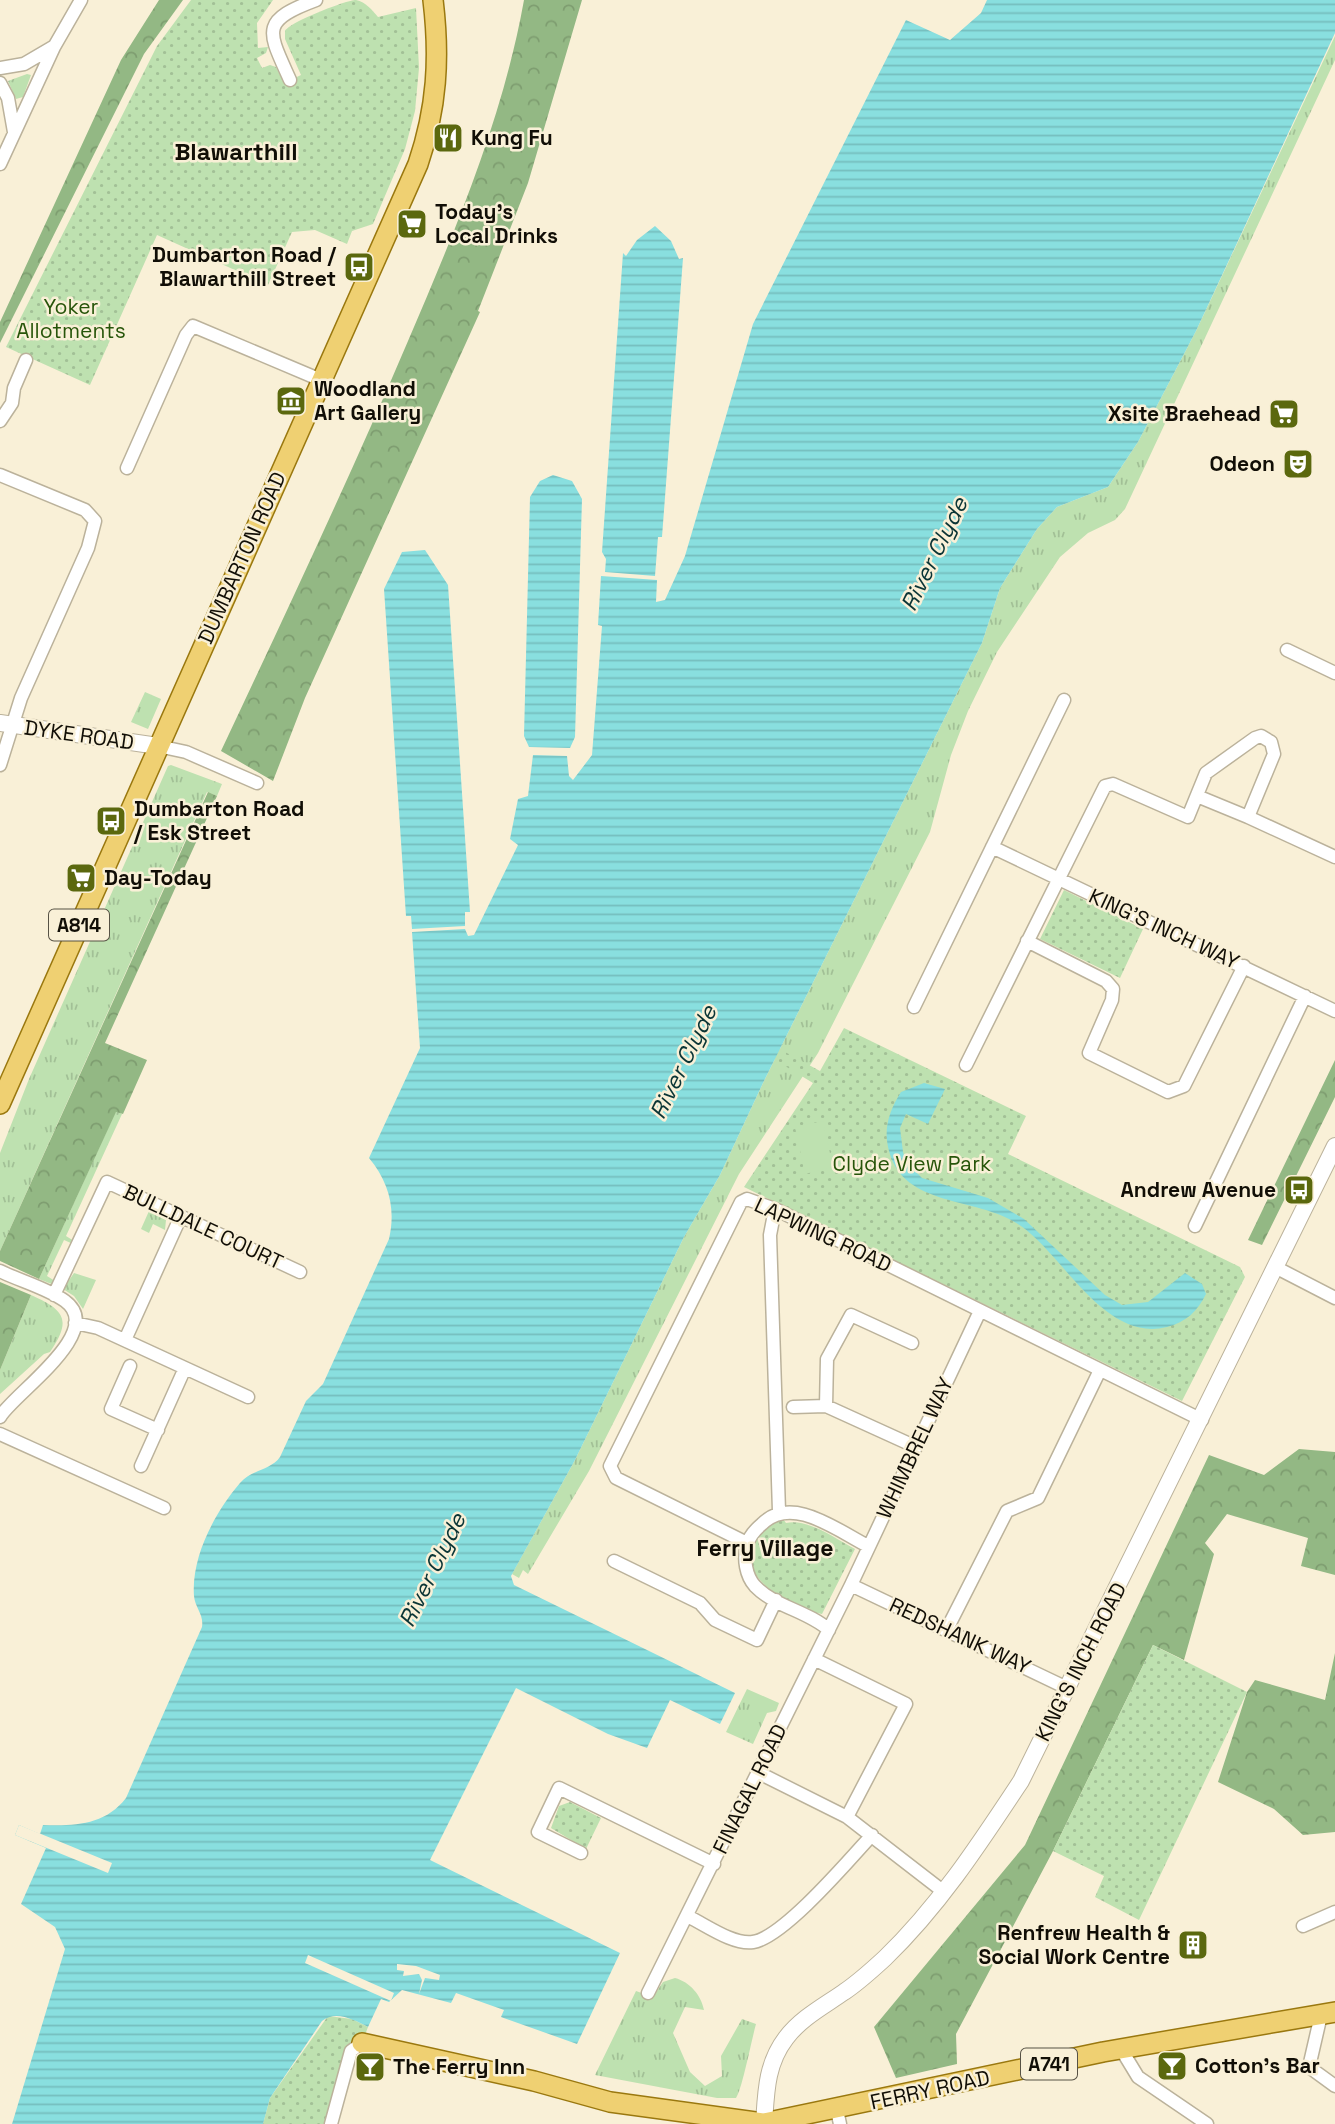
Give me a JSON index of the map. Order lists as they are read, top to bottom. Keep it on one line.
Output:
{"streets":{"main road":["DUMBARTON ROAD","A814","A741","FERRY ROAD"],"street":["DYKE ROAD","KING'S INCH WAY","BULLDALE COURT","LAPWING ROAD","WHIMBREL WAY","REDSHANK WAY","KING'S INCH ROAD","FINAGAL ROAD"]},"crossings":[["DUMBARTON ROAD","DYKE ROAD"],["LAPWING ROAD","WHIMBREL WAY"],["LAPWING ROAD","KING'S INCH ROAD"],["WHIMBREL WAY","REDSHANK WAY"],["WHIMBREL WAY","FINAGAL ROAD"],["REDSHANK WAY","KING'S INCH ROAD"],["REDSHANK WAY","FINAGAL ROAD"],["KING'S INCH ROAD","FERRY ROAD"]],"districts":["Blawarthill","Ferry Village"],"water":["River Clyde"],"parks":["Yoker Allotments","Clyde View Park"],"places":{"restaurant":["Kung Fu"],"supermarket":["Today's Local Drinks","Xsite Braehead","Day-Today"],"bus stop":["Dumbarton Road / Blawarthill Street","Dumbarton Road / Esk Street","Andrew Avenue"],"museum":["Woodland Art Gallery"],"theatre":["Odeon"],"building":["Renfrew Health & Social Work Centre"],"bar":["Cotton's Bar","The Ferry Inn"]}}
